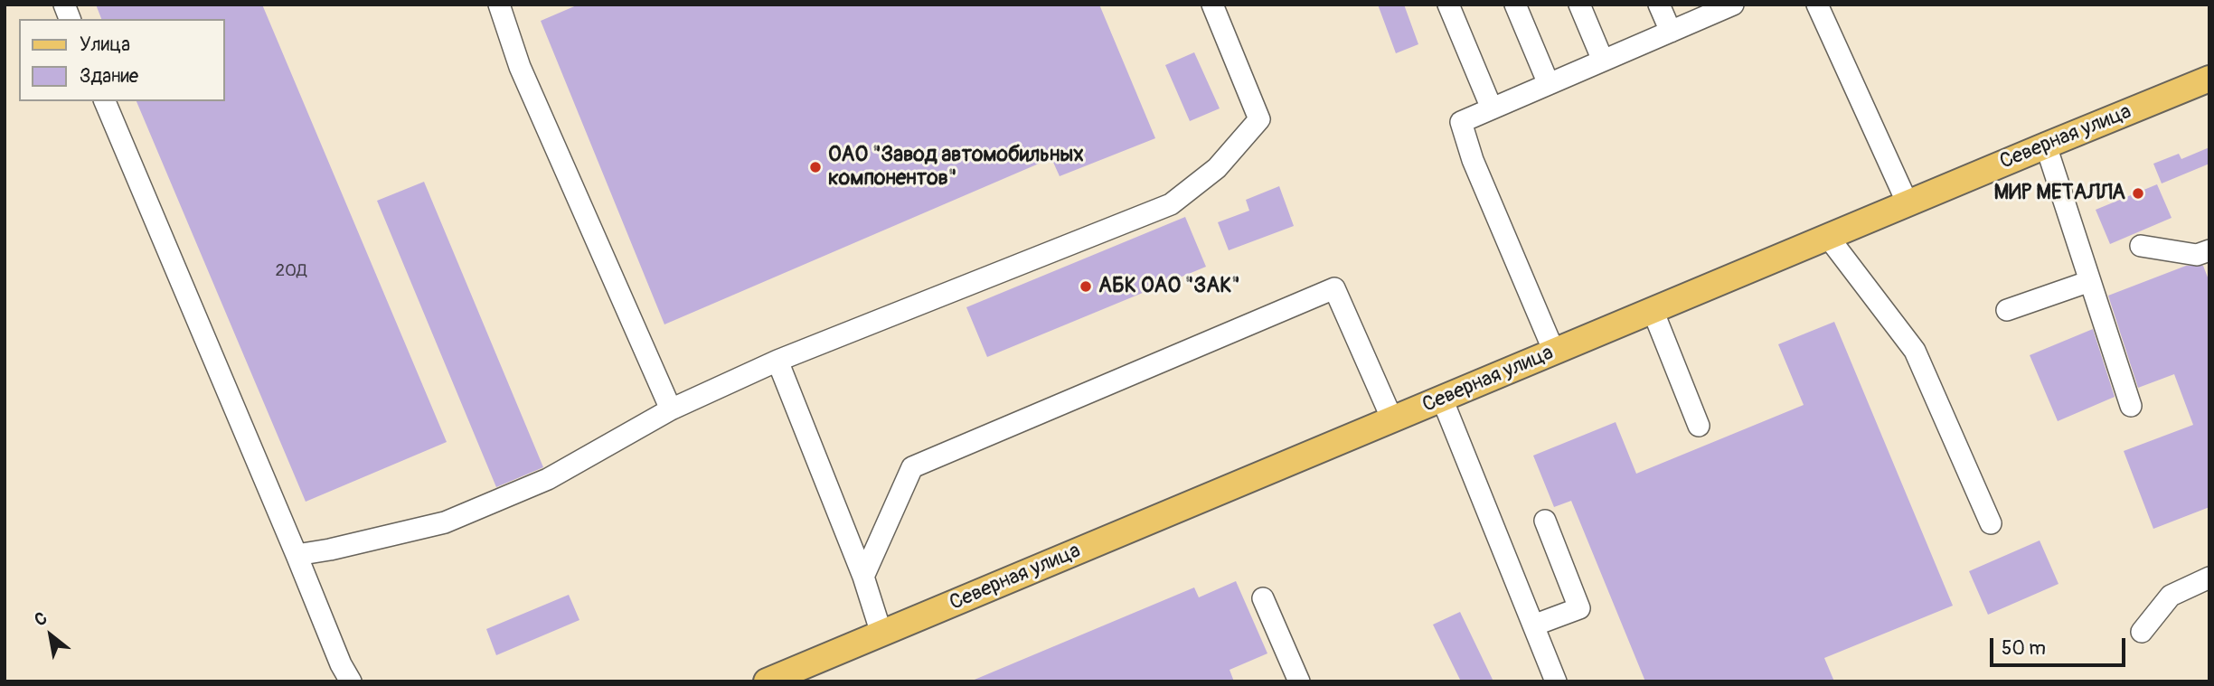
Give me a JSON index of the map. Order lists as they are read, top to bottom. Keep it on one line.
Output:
{"streets":{"main road":["Северная улица"]},"places":["ОАО \"Завод автомобильных компонентов\"","МИР МЕТАЛЛА","АБК ОАО \"ЗАК\""],"house_numbers":["20Д"],"legend":["Улица","Здание"],"scale_bar":"50 m","north":"top left"}
